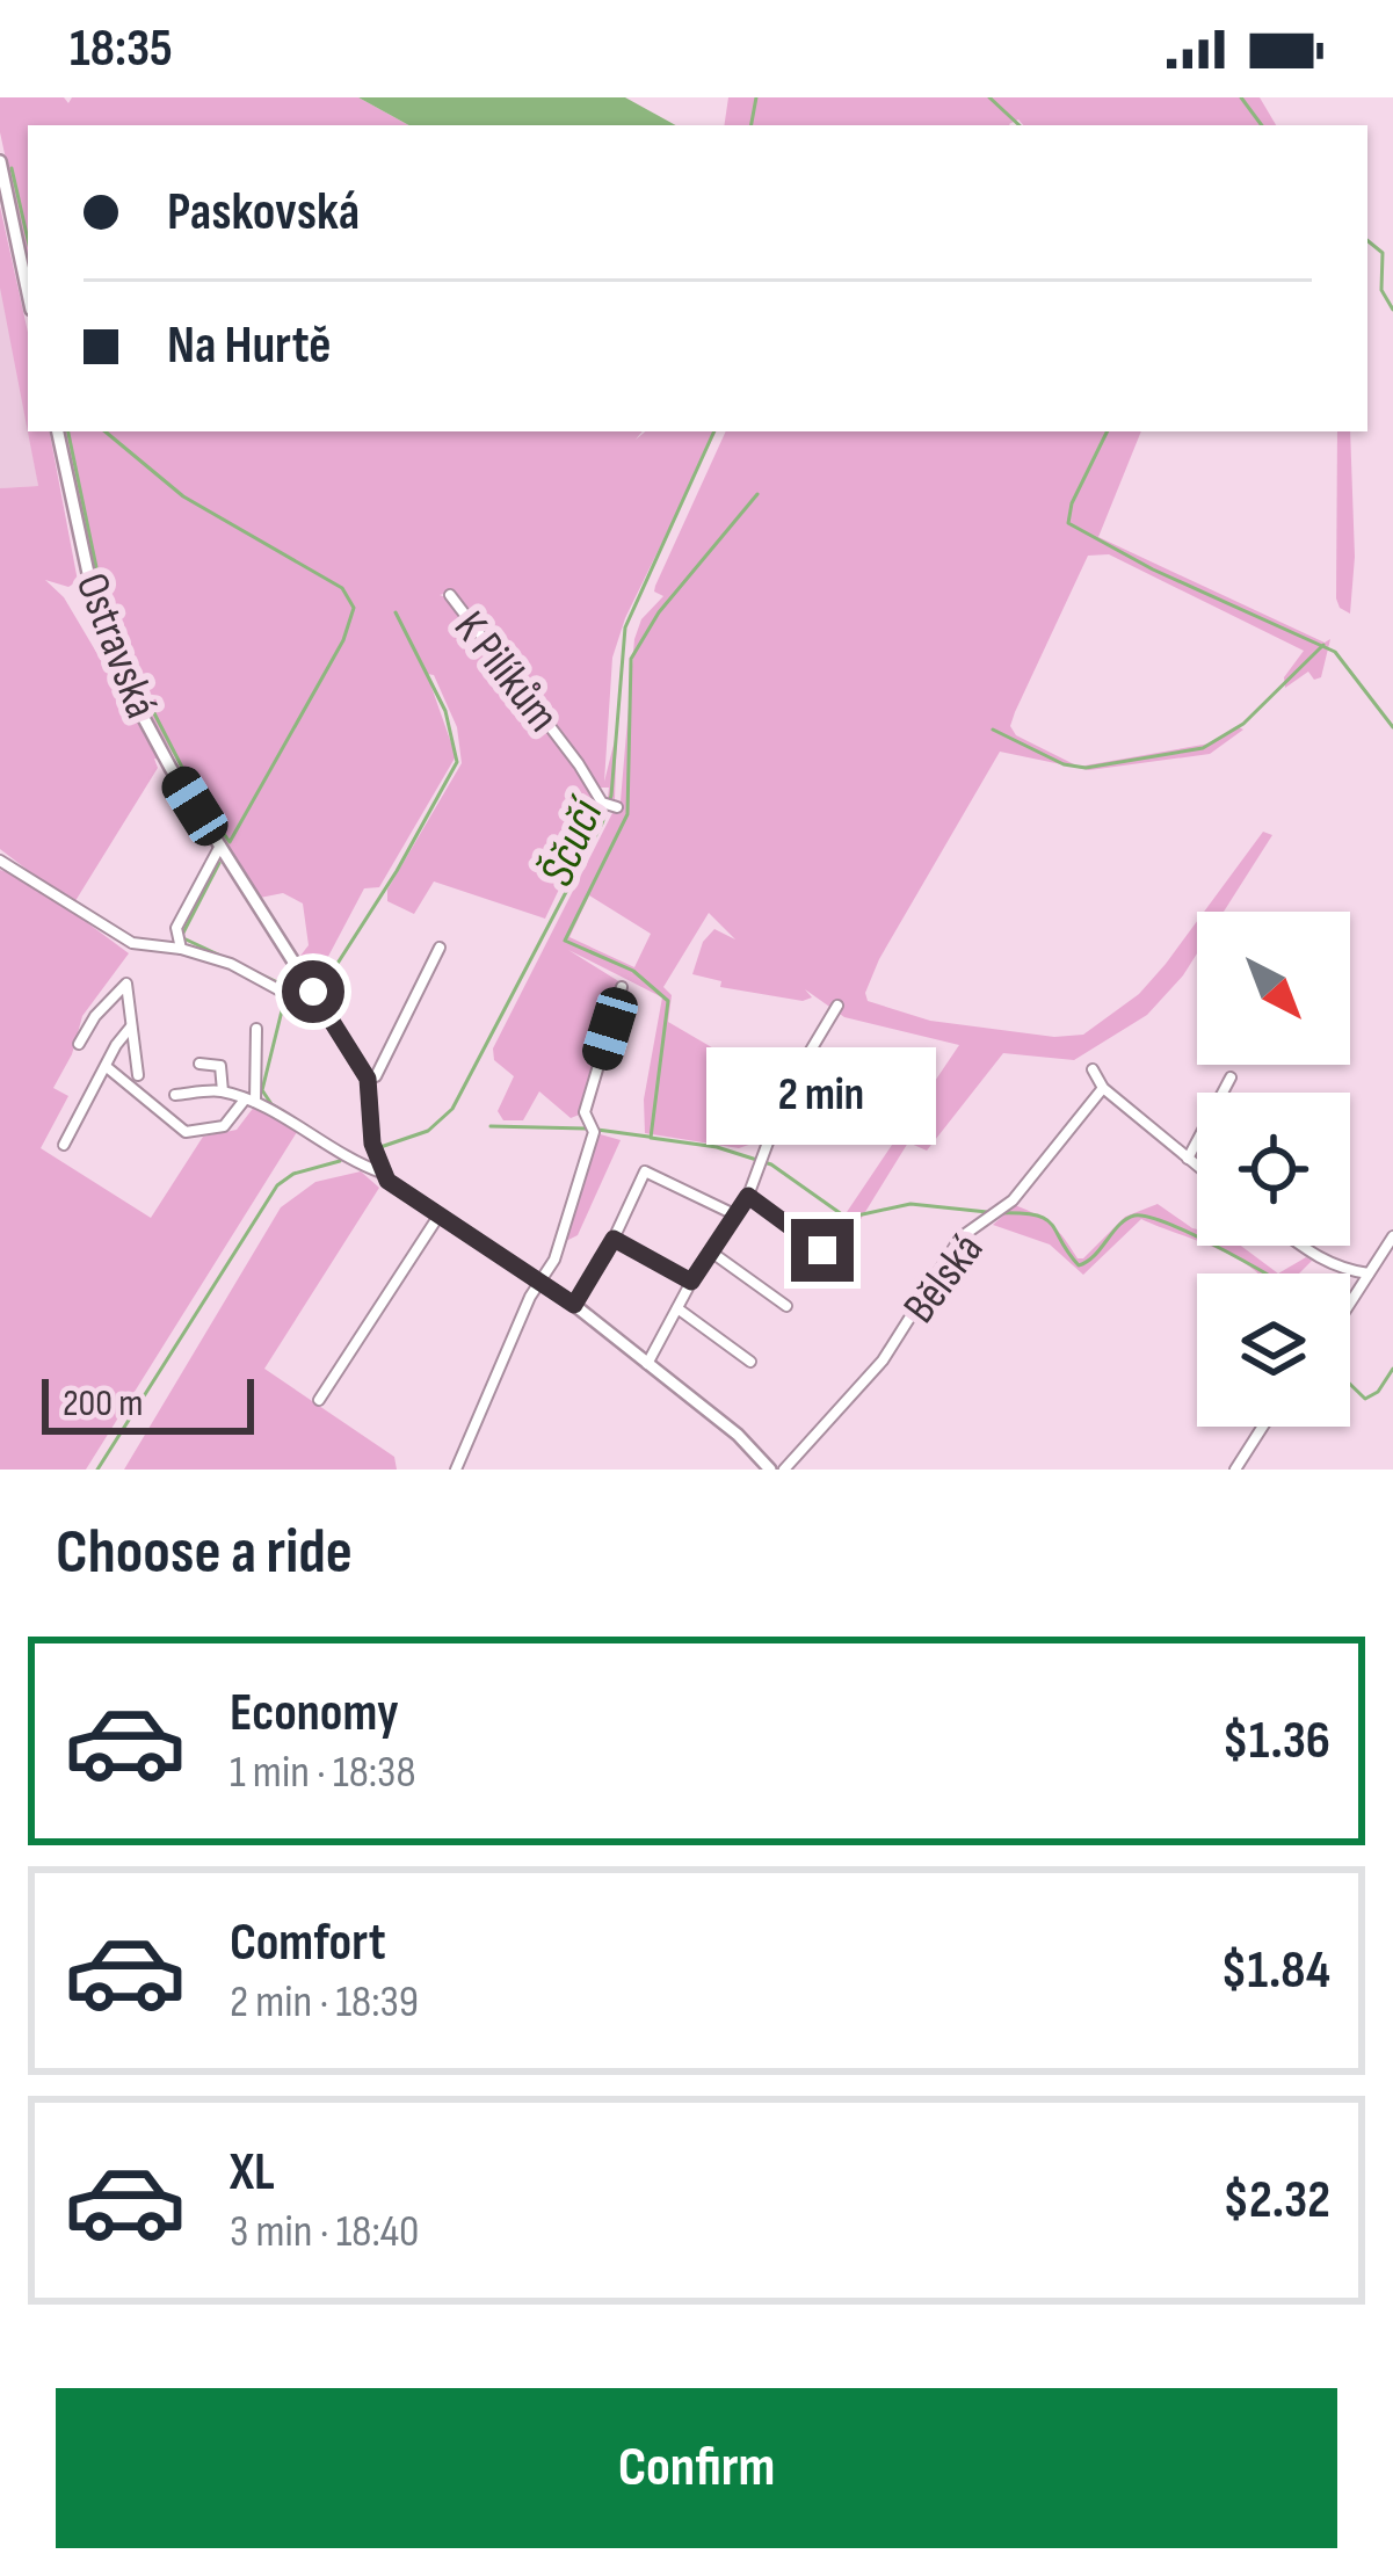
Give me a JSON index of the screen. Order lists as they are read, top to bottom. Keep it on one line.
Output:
{"streets":{"street":["Ostravská","K Pilíkům","Bělská"]},"water":["Ščučí"],"scale_bar":"200 m","north":"bottom right","page":{"status":"18:35","banner":["Paskovská","Na Hurtě"],"bubble":"2 min","scale":"200 m","heading":"Choose a ride","list":[{"name":"Economy","note":"1 min · 18:38","value":"$1.36"},{"name":"Comfort","note":"2 min · 18:39","value":"$1.84"},{"name":"XL","note":"3 min · 18:40","value":"$2.32"}],"buttons":"Confirm"}}
